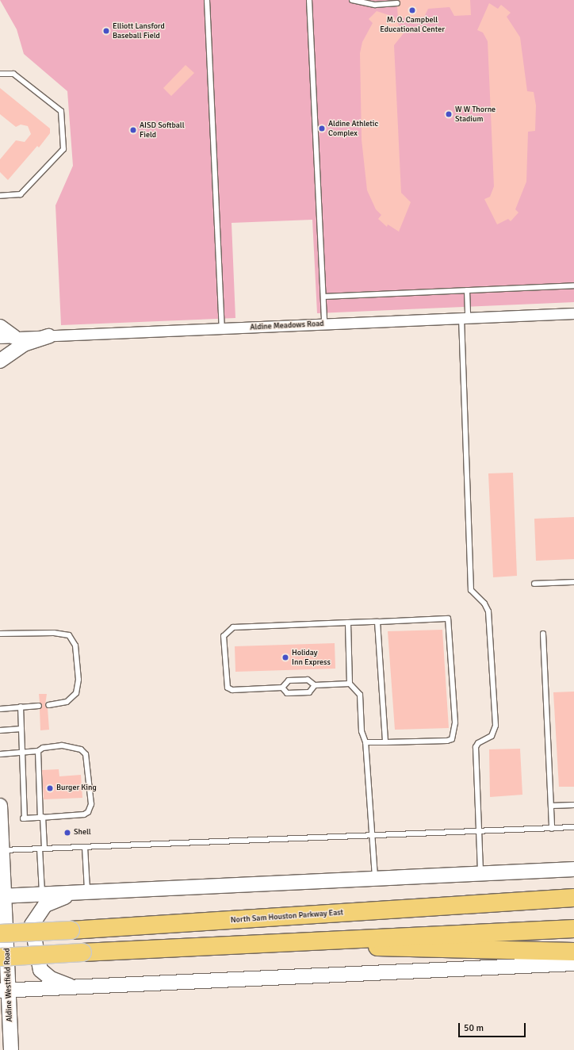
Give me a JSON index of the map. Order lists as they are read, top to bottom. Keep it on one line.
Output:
{"streets":{"highway":["North Sam Houston Parkway East"],"main road":["Aldine Westfield Road"],"street":["Aldine Meadows Road"]},"places":["M. O. Campbell Educational Center","Elliott Lansford Baseball Field","W W Thorne Stadium","Aldine Athletic Complex","AISD Softball Field","Holiday Inn Express","Burger King","Shell"],"scale_bar":"50 m"}
